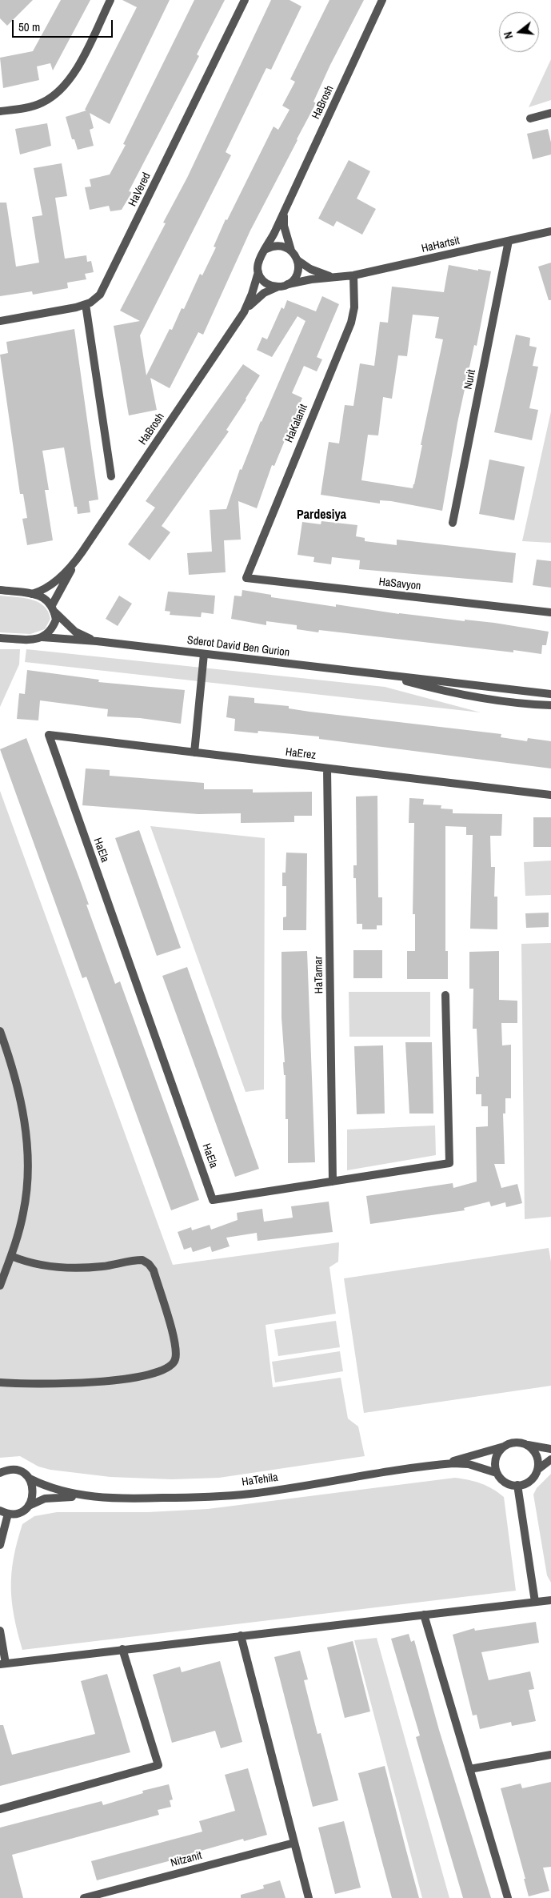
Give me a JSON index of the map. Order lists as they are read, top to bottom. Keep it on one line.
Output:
{"streets":{"street":["HaBrosh","HaVered","HaHartsit","Nurit","HaKalanit","HaSavyon","Sderot David Ben Gurion","HaErez","HaEla","HaTamar","HaTehila","Nitzanit"]},"crossings":[["HaBrosh","HaHartsit"],["HaBrosh","Sderot David Ben Gurion"],["HaHartsit","Nurit"],["HaHartsit","HaKalanit"],["HaKalanit","HaSavyon"],["HaErez","HaEla"],["HaErez","HaTamar"],["HaEla","HaTamar"]],"districts":["Pardesiya"],"scale_bar":"50 m","north":"left"}
